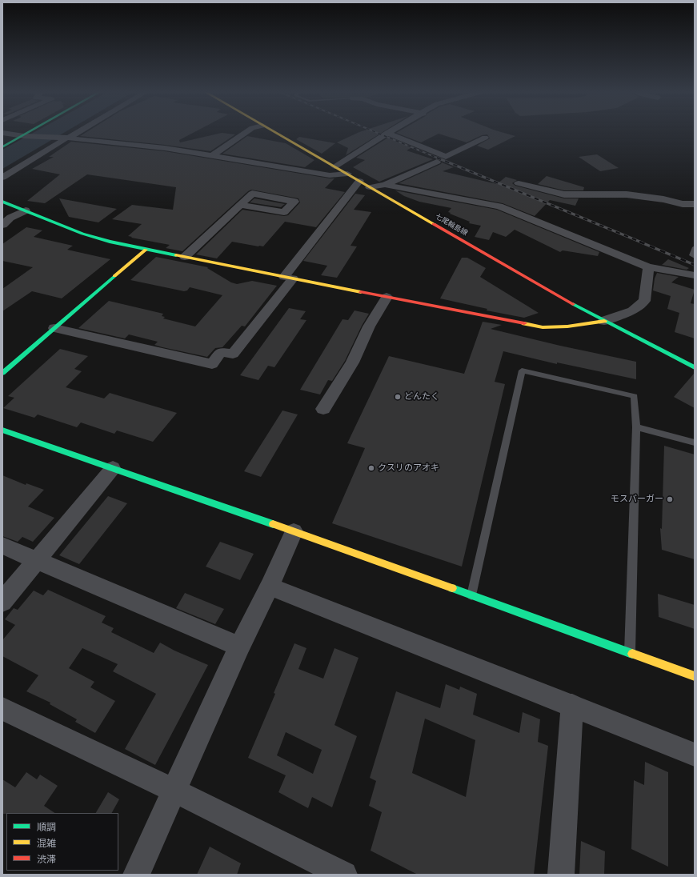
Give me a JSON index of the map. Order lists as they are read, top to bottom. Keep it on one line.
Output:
{"streets":{"street":["七尾輪島線"]},"places":["どんたく","クスリのアオキ","モスバーガー"],"legend":["順調","混雑","渋滞"]}
